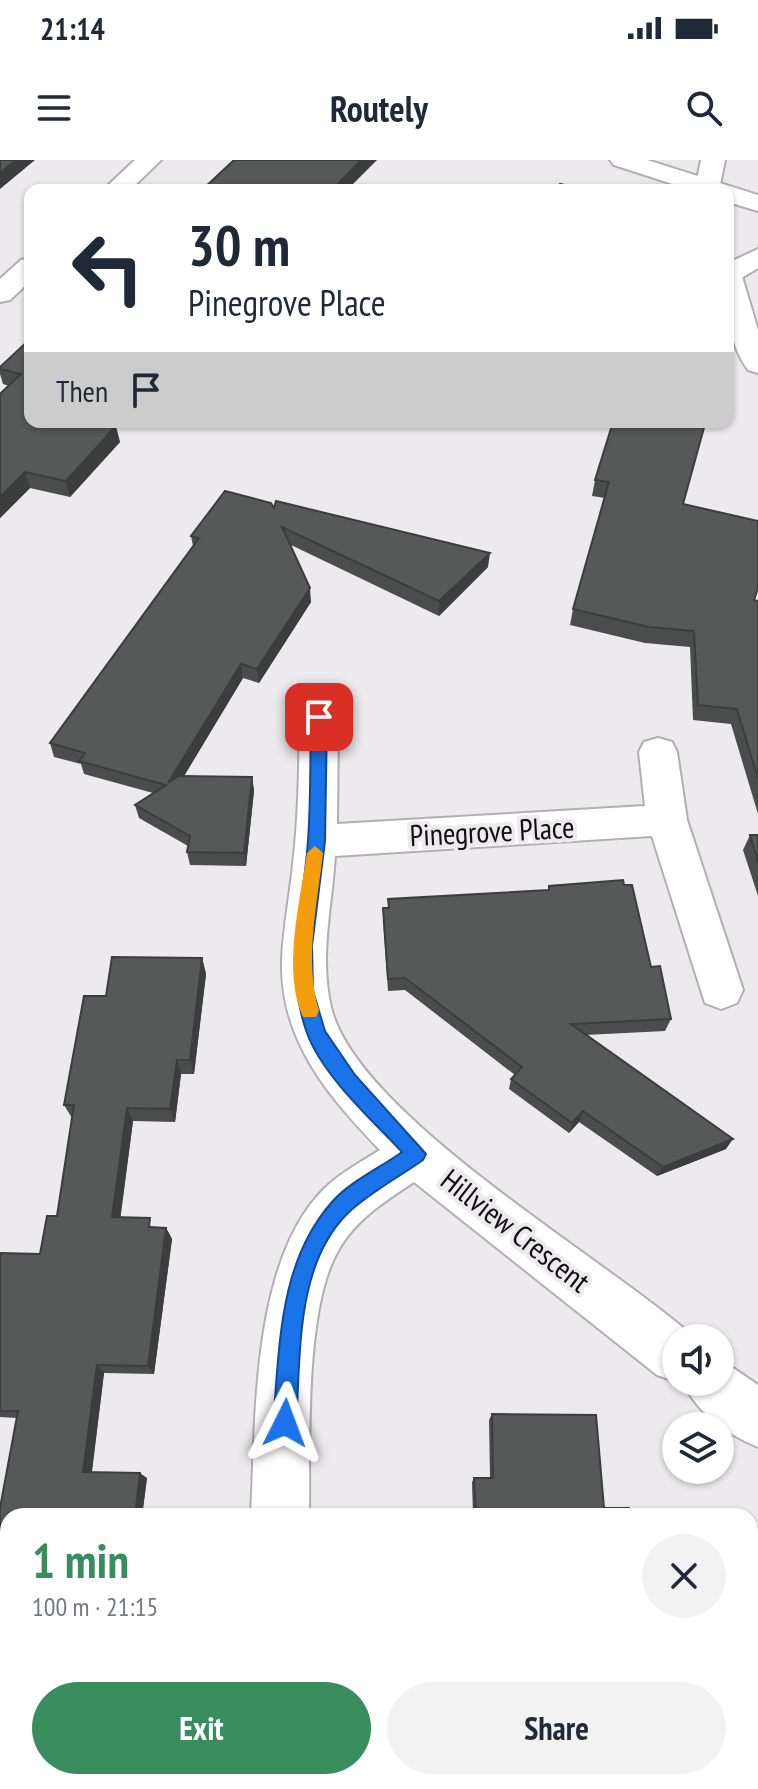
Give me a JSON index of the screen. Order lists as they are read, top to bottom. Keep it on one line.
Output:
{"streets":{"street":["Pinegrove Place","Hillview Crescent"]},"page":{"status":"21:14","header":"Routely","turn":["30 m","Pinegrove Place"],"then":"Then","heading":["1 min","100 m · 21:15"],"buttons":["Exit","Share"]}}
